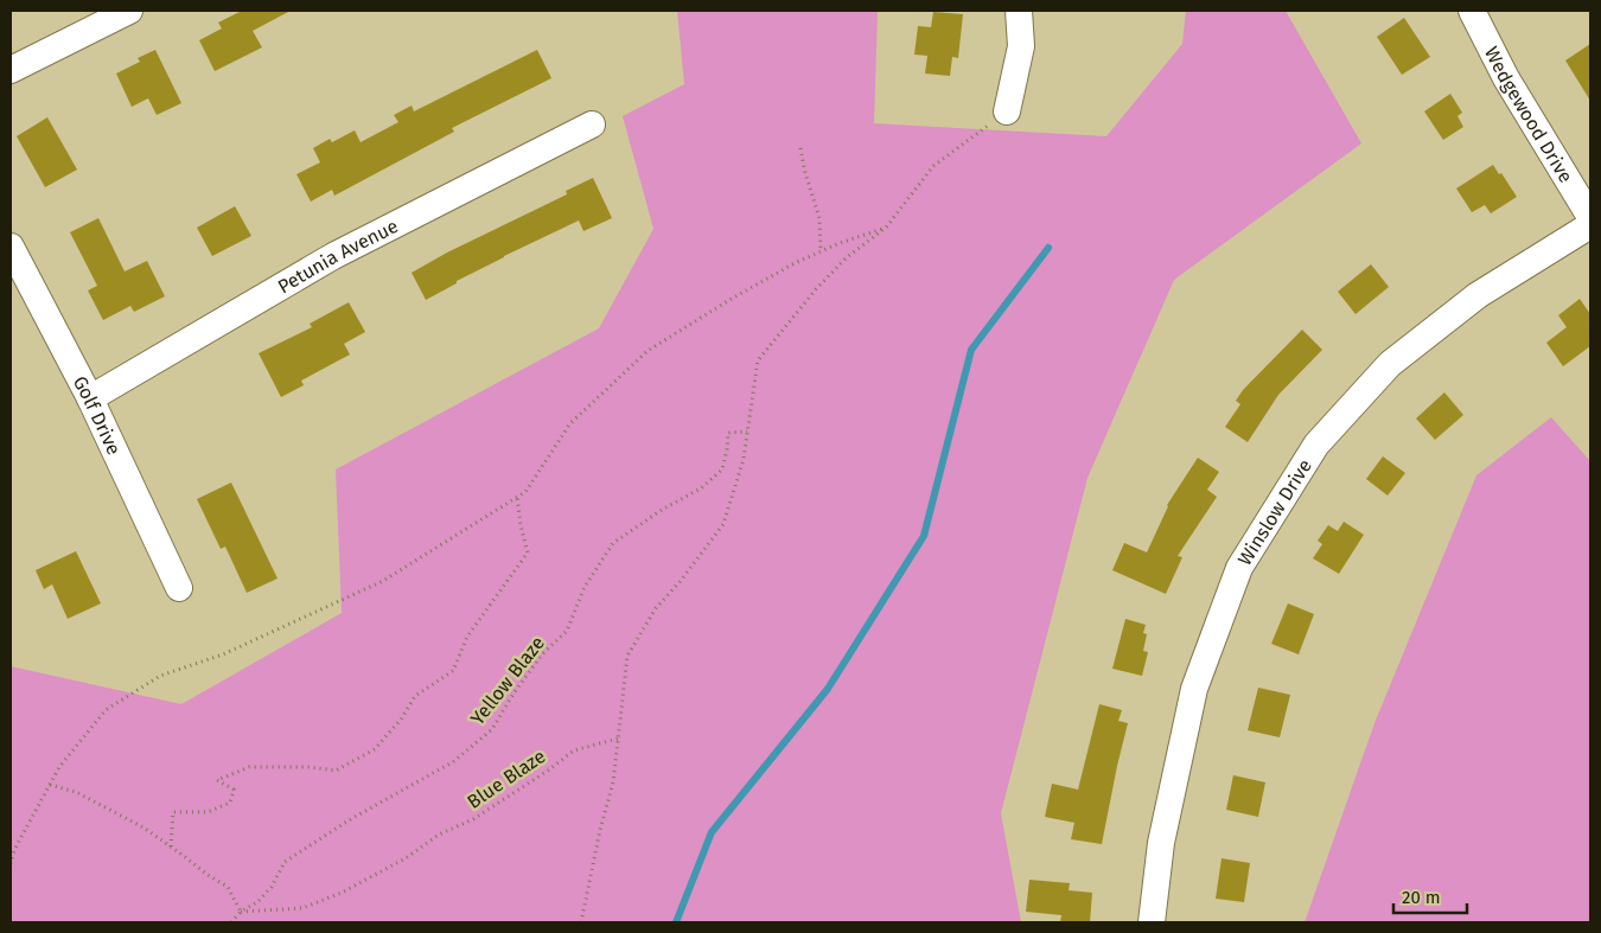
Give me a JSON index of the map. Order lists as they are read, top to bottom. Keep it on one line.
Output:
{"streets":{"street":["Wedgewood Drive","Petunia Avenue","Golf Drive","Winslow Drive"],"path":["Yellow Blaze","Blue Blaze"]},"crossings":[["Petunia Avenue","Golf Drive"],["Yellow Blaze","Blue Blaze"]],"scale_bar":"20 m"}
